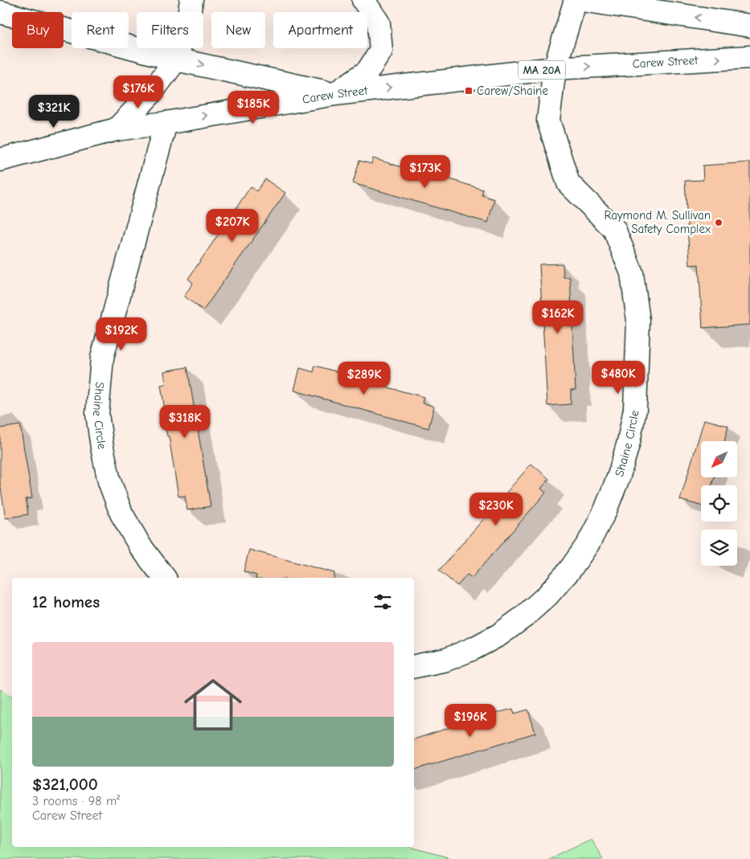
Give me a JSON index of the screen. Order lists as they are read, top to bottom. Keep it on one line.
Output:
{"streets":{"main road":["Carew Street","MA 20A","Shaine Circle"]},"crossings":[["Carew Street","MA 20A"],["Carew Street","Shaine Circle"]],"places":{"transit":["Carew/Shaine"],"other":["Raymond M. Sullivan Safety Complex"]},"north":"bottom left","page":{"chip":["Buy","Rent","Filters","New","Apartment"],"price":["$176K","$185K","$321K","$173K","$207K","$162K","$192K","$480K","$289K","$318K","$230K","$196K"],"heading":"12 homes","list":[{"name":"$321,000","note":"3 rooms · 98 m² · Carew Street"}]}}
